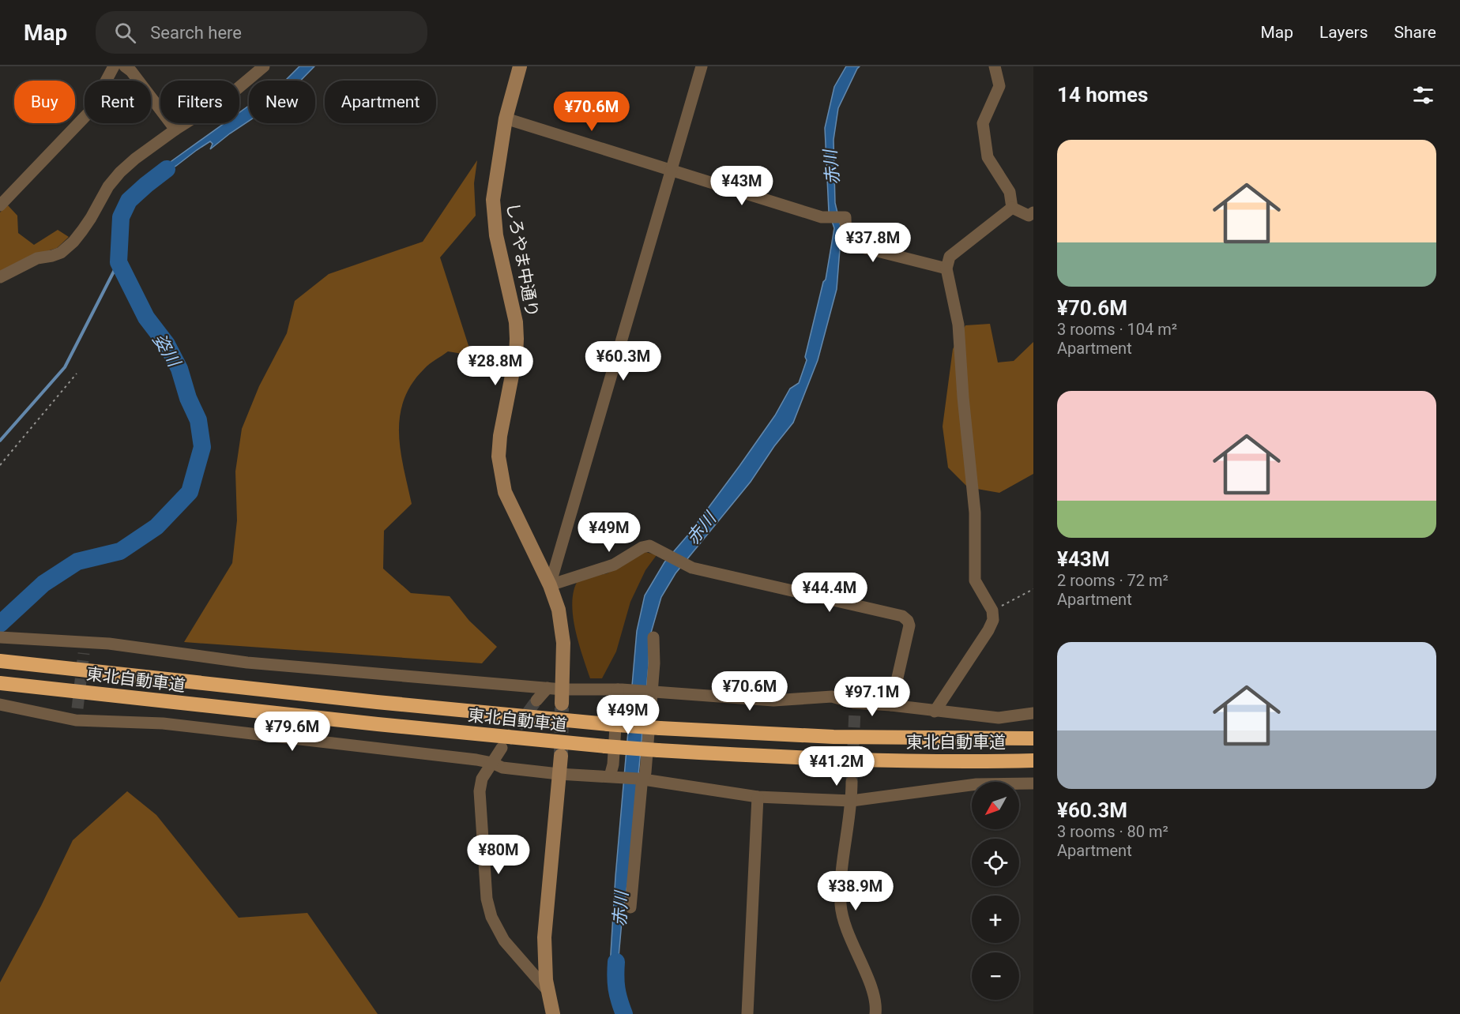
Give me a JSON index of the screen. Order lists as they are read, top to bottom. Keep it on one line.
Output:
{"streets":{"highway":["東北自動車道"],"street":["しろやま中通り"]},"water":["赤川","姿川"],"north":"bottom left","page":{"header":"Map","search":"Search here","nav":["Map","Layers","Share"],"heading":"14 homes","chip":["Buy","Rent","Filters","New","Apartment"],"price":["¥70.6M","¥43M","¥37.8M","¥60.3M","¥28.8M","¥49M","¥44.4M","¥70.6M","¥97.1M","¥49M","¥79.6M","¥41.2M","¥80M","¥38.9M"],"list":[{"name":"¥70.6M","note":"3 rooms · 104 m² · Apartment"},{"name":"¥43M","note":"2 rooms · 72 m² · Apartment"},{"name":"¥60.3M","note":"3 rooms · 80 m² · Apartment"}],"map_buttons":["+","−"]}}
